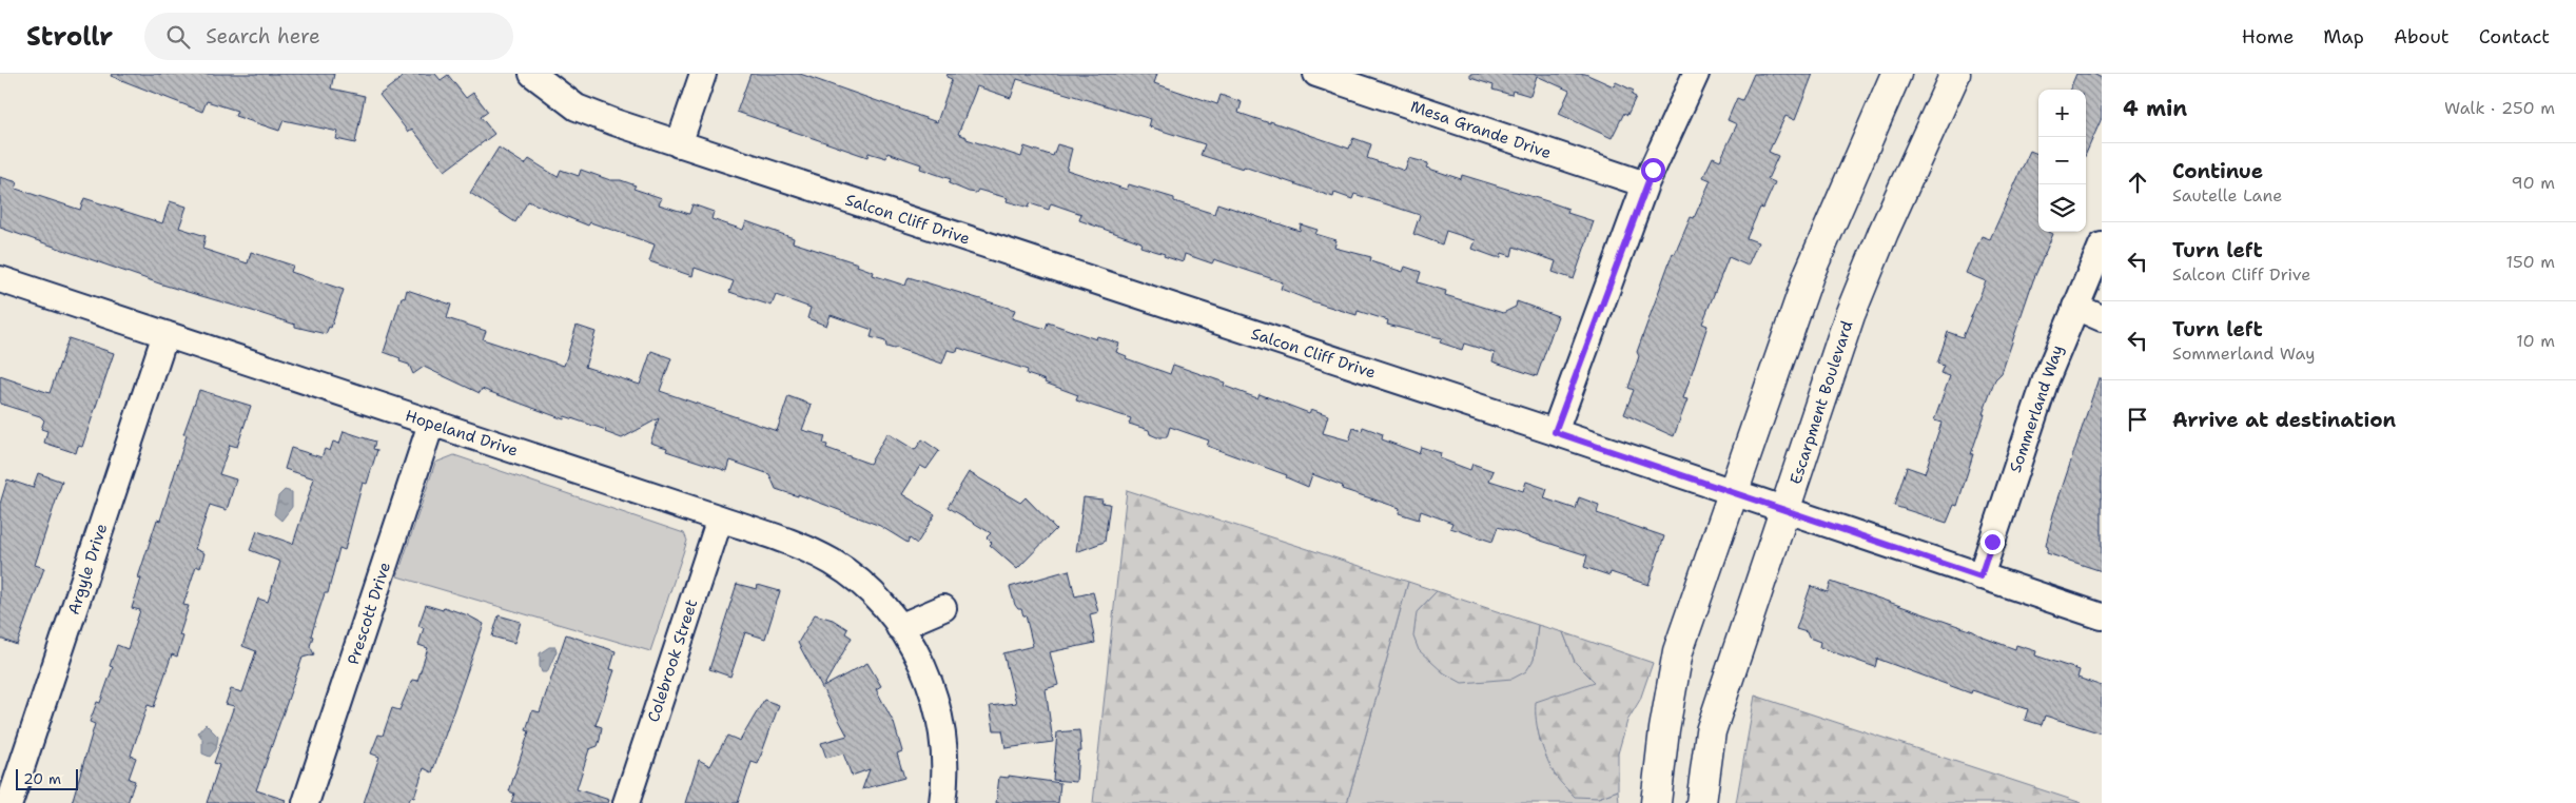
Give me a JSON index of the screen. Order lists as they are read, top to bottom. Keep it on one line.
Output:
{"streets":{"main road":["Escarpment Boulevard"],"street":["Mesa Grande Drive","Salcon Cliff Drive","Sommerland Way","Hopeland Drive","Argyle Drive","Prescott Drive","Colebrook Street"]},"crossings":[["Salcon Cliff Drive","Escarpment Boulevard"],["Salcon Cliff Drive","Sommerland Way"],["Hopeland Drive","Argyle Drive"],["Hopeland Drive","Prescott Drive"],["Hopeland Drive","Colebrook Street"]],"scale_bar":"20 m","page":{"header":"Strollr","search":"Search here","nav":["Home","Map","About","Contact"],"heading":["4 min","Walk · 250 m"],"map_buttons":["+","−"],"list":[["Continue","Sautelle Lane","90 m"],["Turn left","Salcon Cliff Drive","150 m"],["Turn left","Sommerland Way","10 m"],"Arrive at destination"],"scale":"20 m"}}
